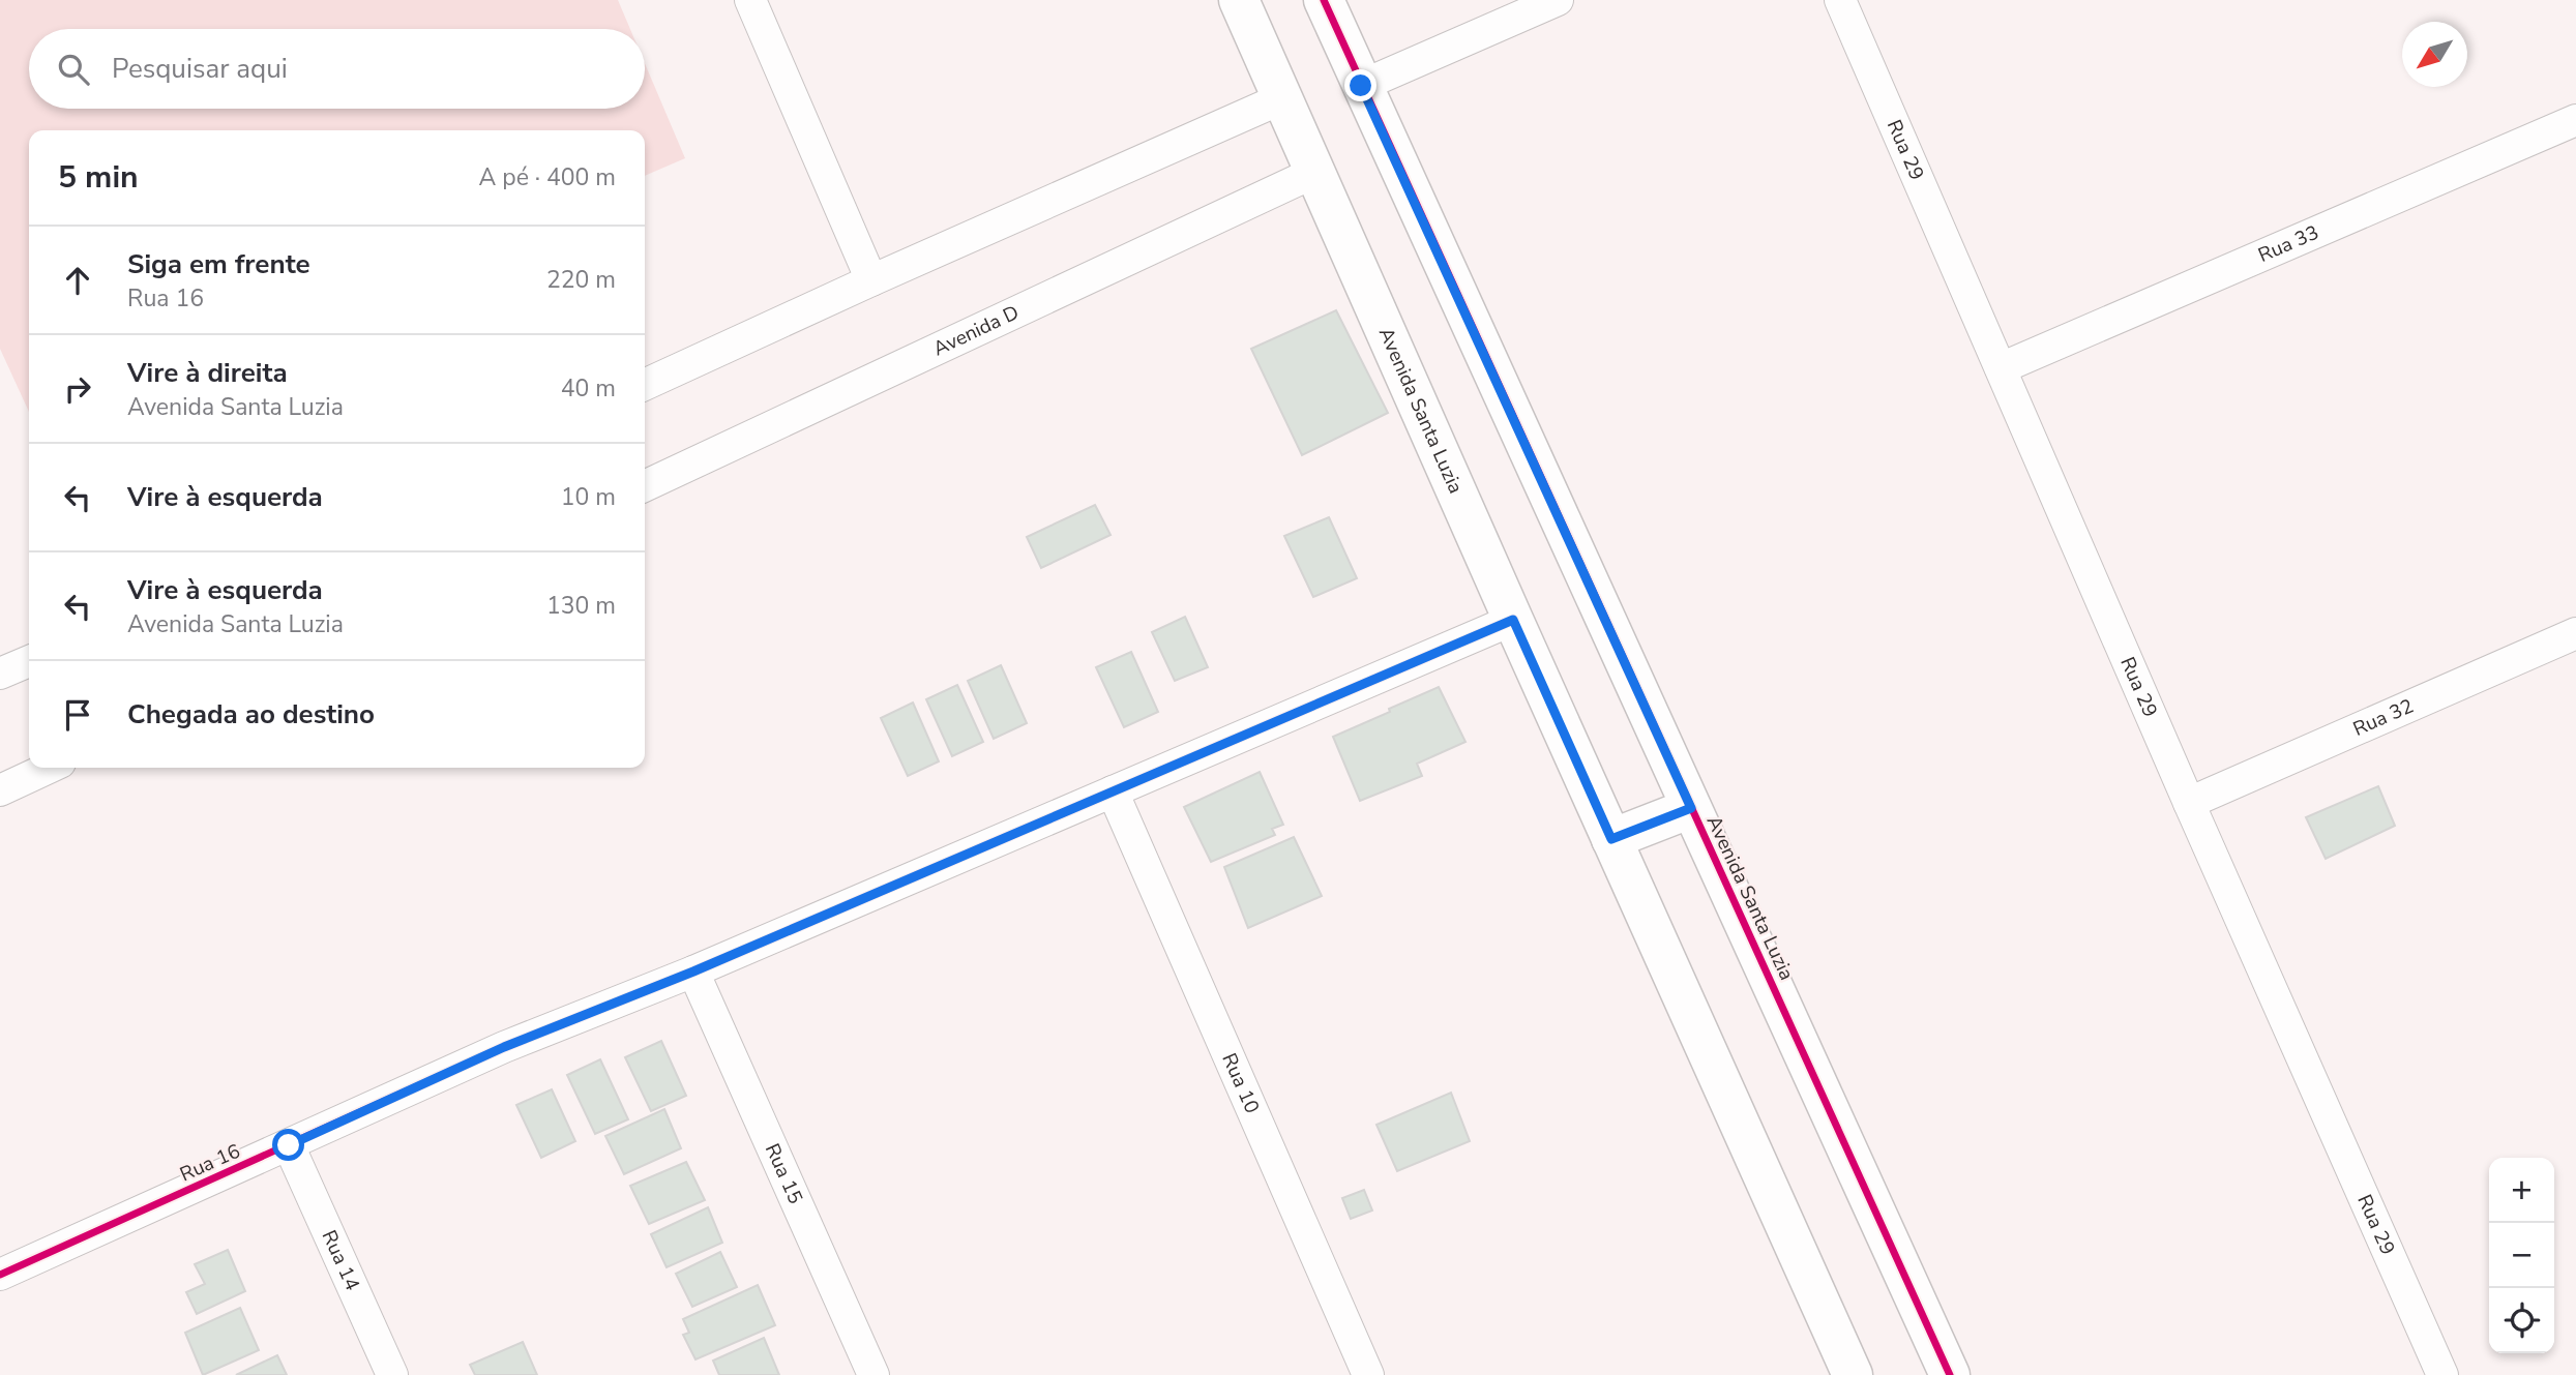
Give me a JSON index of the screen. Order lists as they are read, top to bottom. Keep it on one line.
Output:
{"streets":{"street":["Rua 29","Rua 33","Avenida D","Avenida Santa Luzia","Rua 32","Rua 10","Rua 16","Rua 15","Rua 14"]},"crossings":[["Rua 29","Rua 33"],["Rua 29","Rua 32"],["Avenida D","Avenida Santa Luzia"],["Avenida Santa Luzia","Rua 16"],["Rua 10","Rua 16"],["Rua 16","Rua 15"],["Rua 16","Rua 14"]],"north":"bottom left","page":{"search":"Pesquisar aqui","heading":["5 min","A pé · 400 m"],"list":[["Siga em frente","Rua 16","220 m"],["Vire à direita","Avenida Santa Luzia","40 m"],["Vire à esquerda","10 m"],["Vire à esquerda","Avenida Santa Luzia","130 m"],"Chegada ao destino"],"map_buttons":["+","−"]}}
